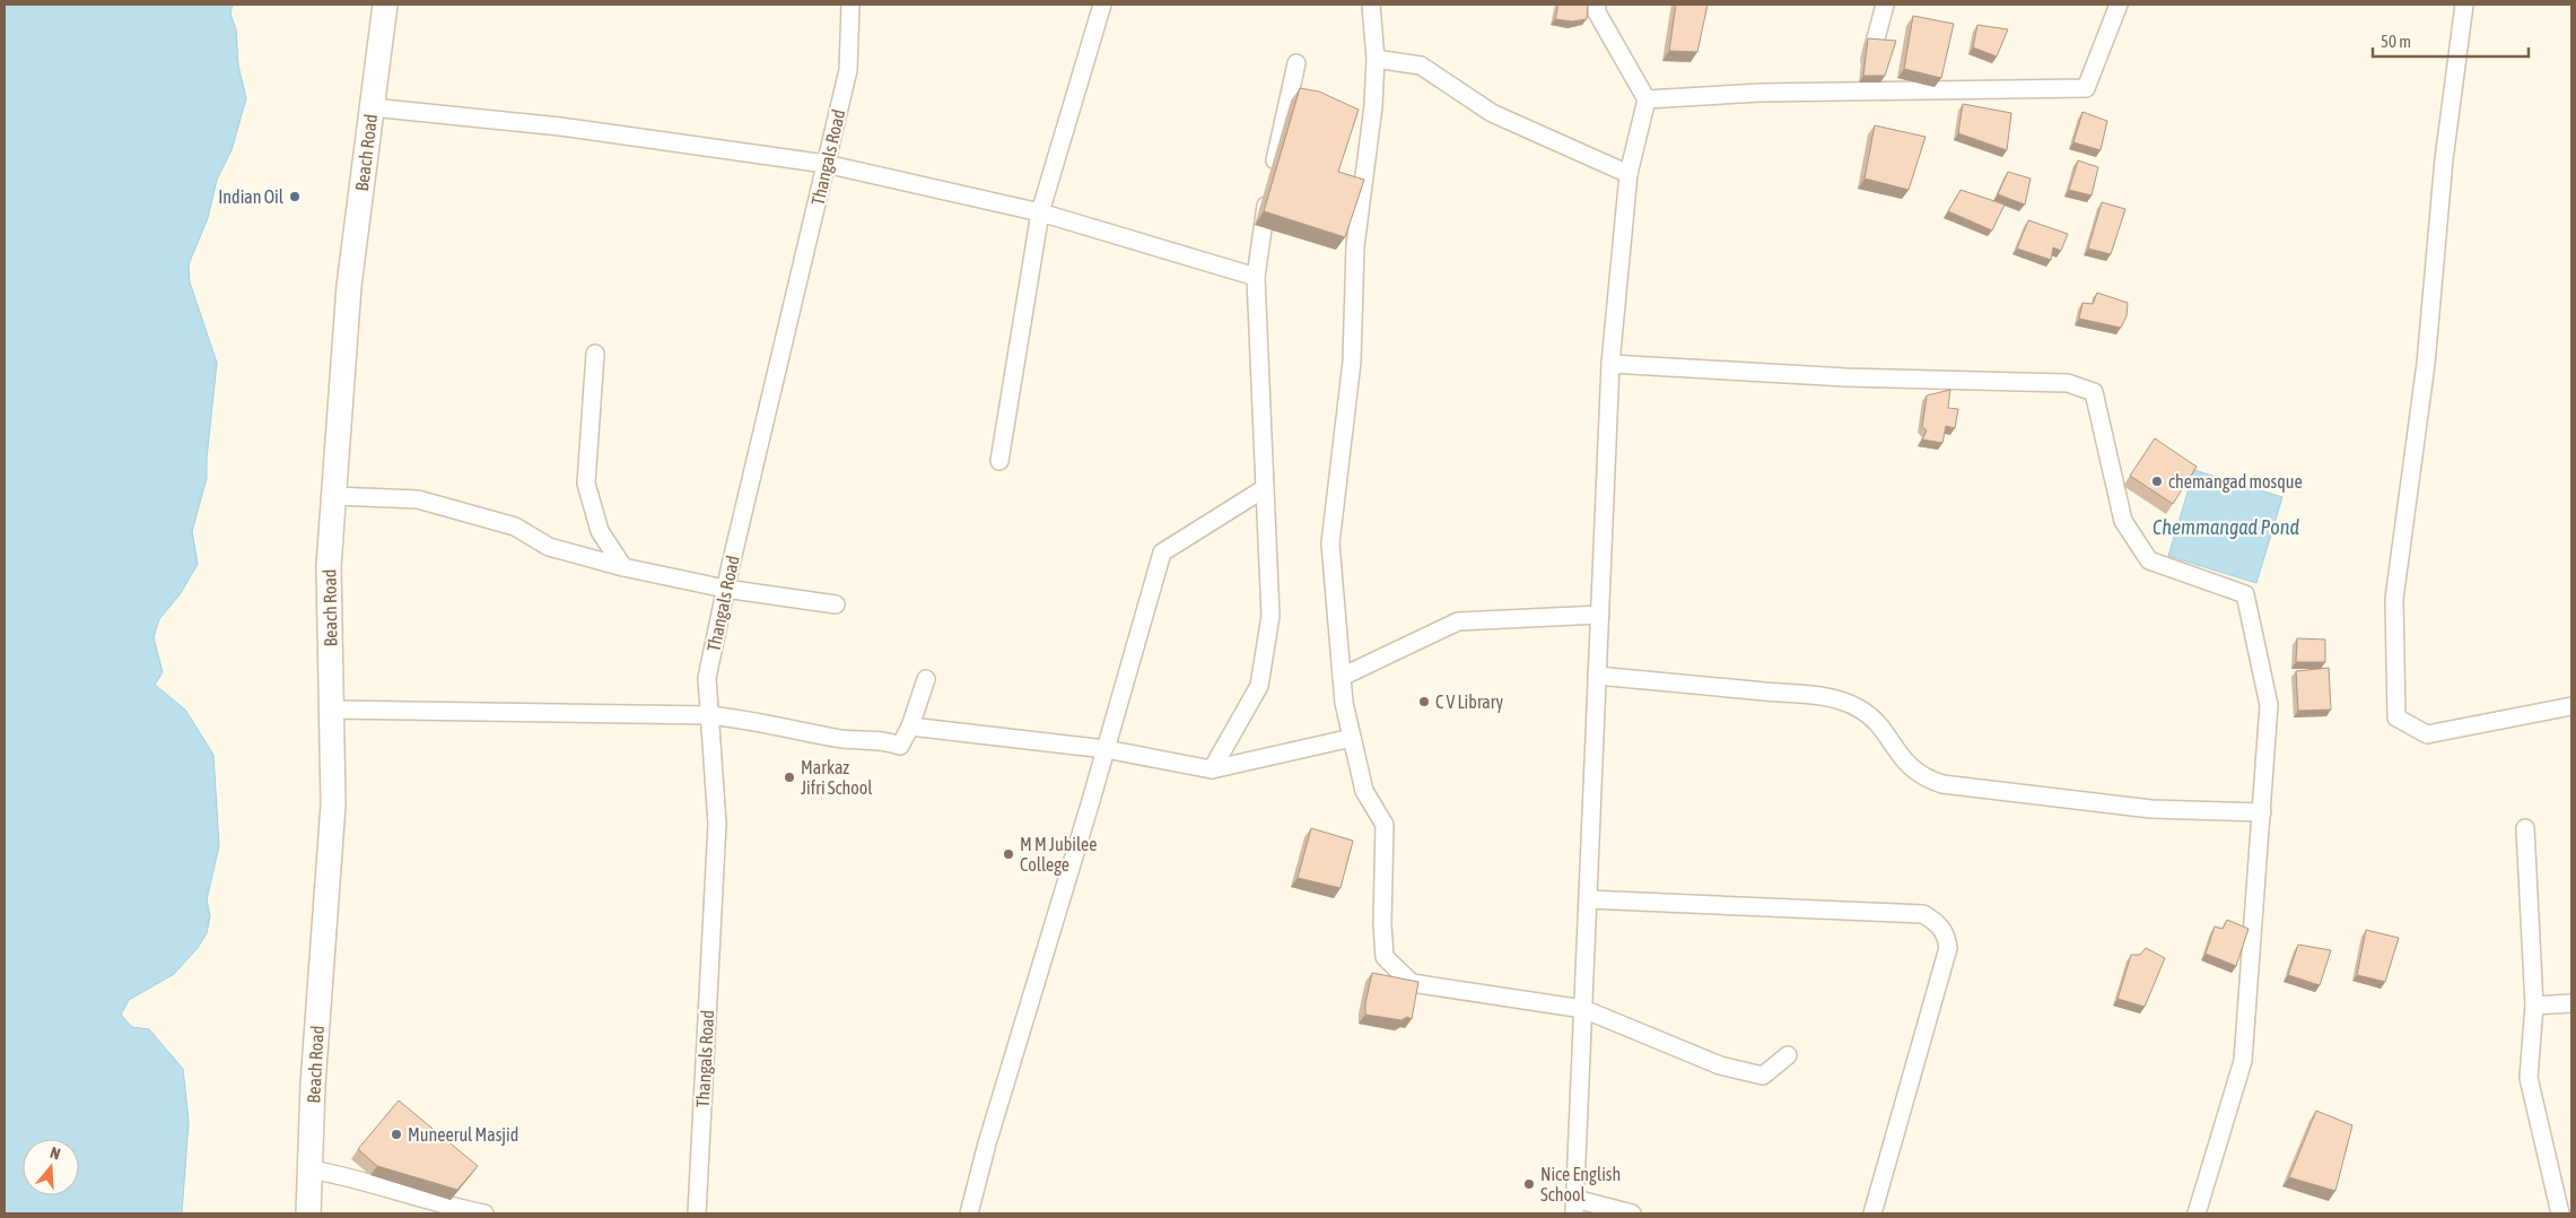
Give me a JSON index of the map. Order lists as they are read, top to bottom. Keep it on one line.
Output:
{"streets":{"main road":["Beach Road"],"street":["Thangals Road"]},"water":["Chemmangad Pond"],"places":["Indian Oil","chemangad mosque","C V Library","Markaz Jifri School","M M Jubilee College","Muneerul Masjid","Nice English School"],"scale_bar":"50 m","north":"top"}
